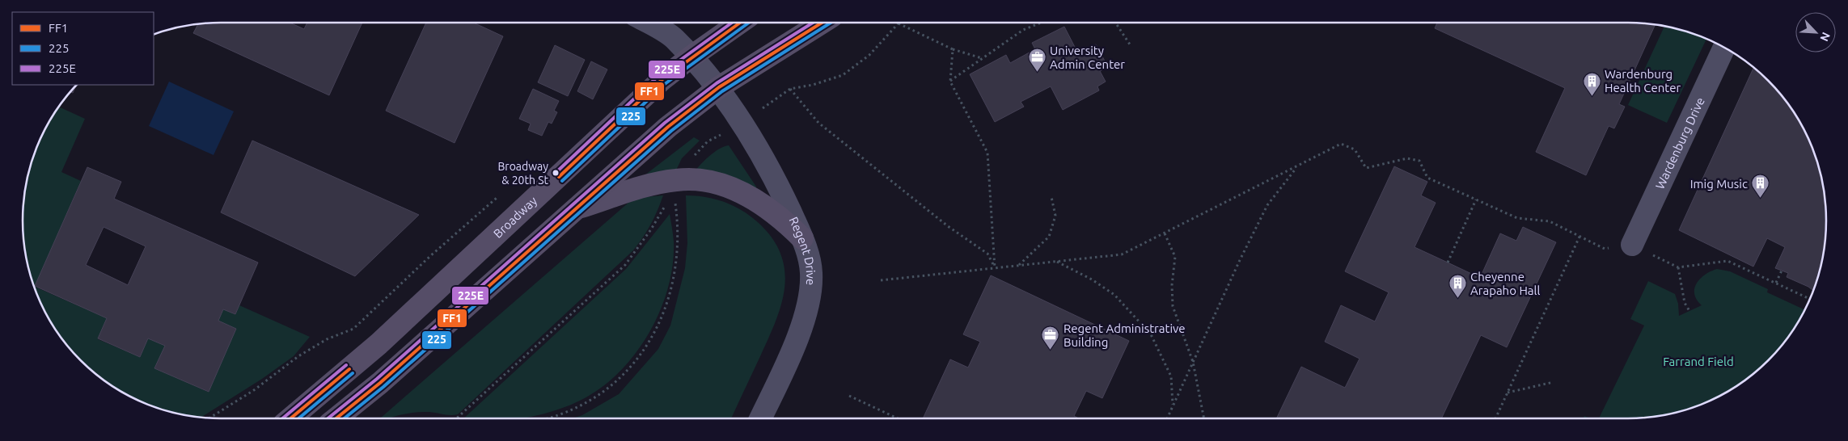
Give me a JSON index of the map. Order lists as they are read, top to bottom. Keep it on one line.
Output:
{"streets":{"main road":["Broadway"],"street":["Wardenburg Drive","Regent Drive"]},"crossings":[["Broadway","Regent Drive"]],"parks":["Farrand Field"],"places":{"office":["University Admin Center","Regent Administrative Building"],"building":["Wardenburg Health Center","Imig Music","Cheyenne Arapaho Hall"],"other":["Broadway & 20th St"]},"lines":["transit line FF1","transit line 225","transit line 225E"],"legend":["FF1","225","225E"],"north":"bottom right"}
